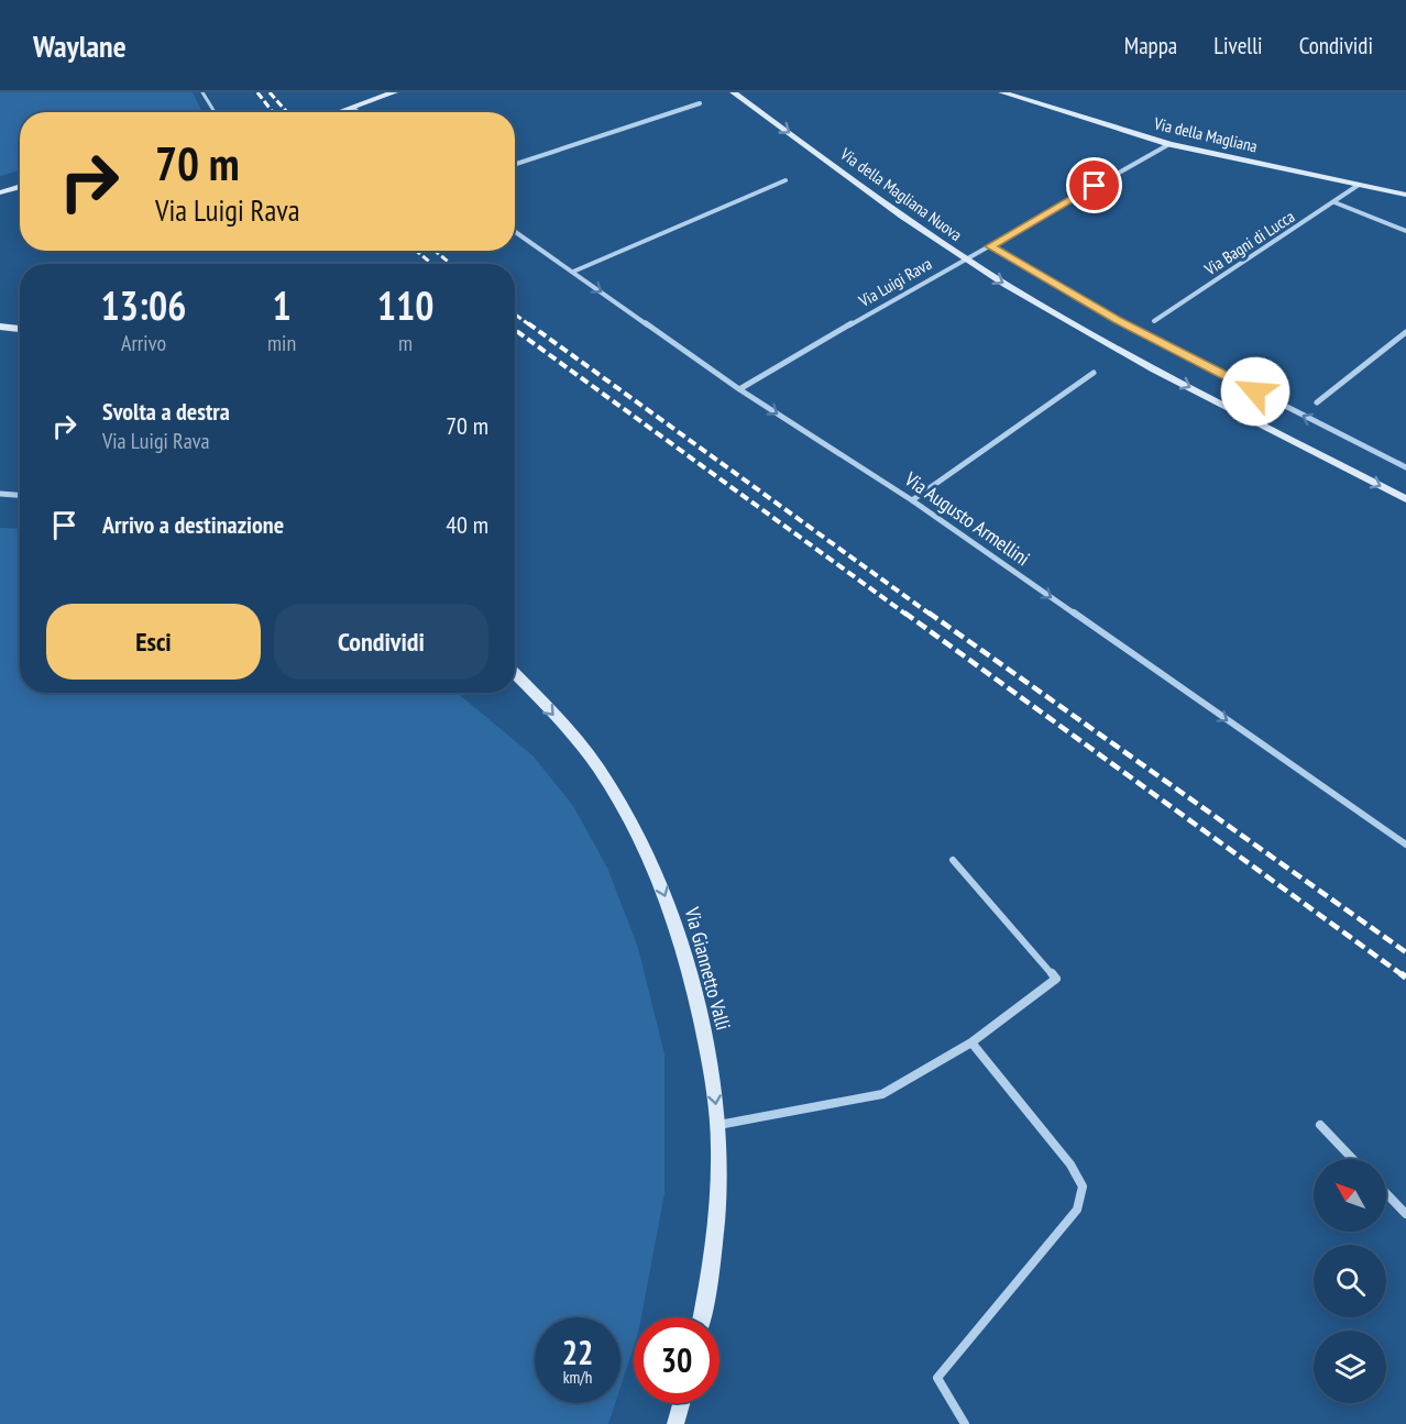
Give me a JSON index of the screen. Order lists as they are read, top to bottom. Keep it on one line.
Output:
{"streets":{"main road":["Via della Magliana","Via della Magliana Nuova","Via Giannetto Valli"],"street":["Via Bagni di Lucca","Via Luigi Rava","Via Augusto Armellini"]},"crossings":[["Via della Magliana","Via Bagni di Lucca"],["Via della Magliana","Via Luigi Rava"],["Via della Magliana Nuova","Via Luigi Rava"],["Via Luigi Rava","Via Augusto Armellini"]],"one_way":["Via della Magliana Nuova","Via Augusto Armellini","Via Giannetto Valli"],"north":"top left","page":{"header":"Waylane","nav":["Mappa","Livelli","Condividi"],"turn":["70 m","Via Luigi Rava"],"eta":["13:06","Arrivo","1","min","110","m"],"list":[{"name":"Svolta a destra","note":"Via Luigi Rava","value":"70 m"},{"name":"Arrivo a destinazione","value":"40 m"}],"buttons":["Esci","Condividi"],"speed":"22 km/h","limit":"30"}}
